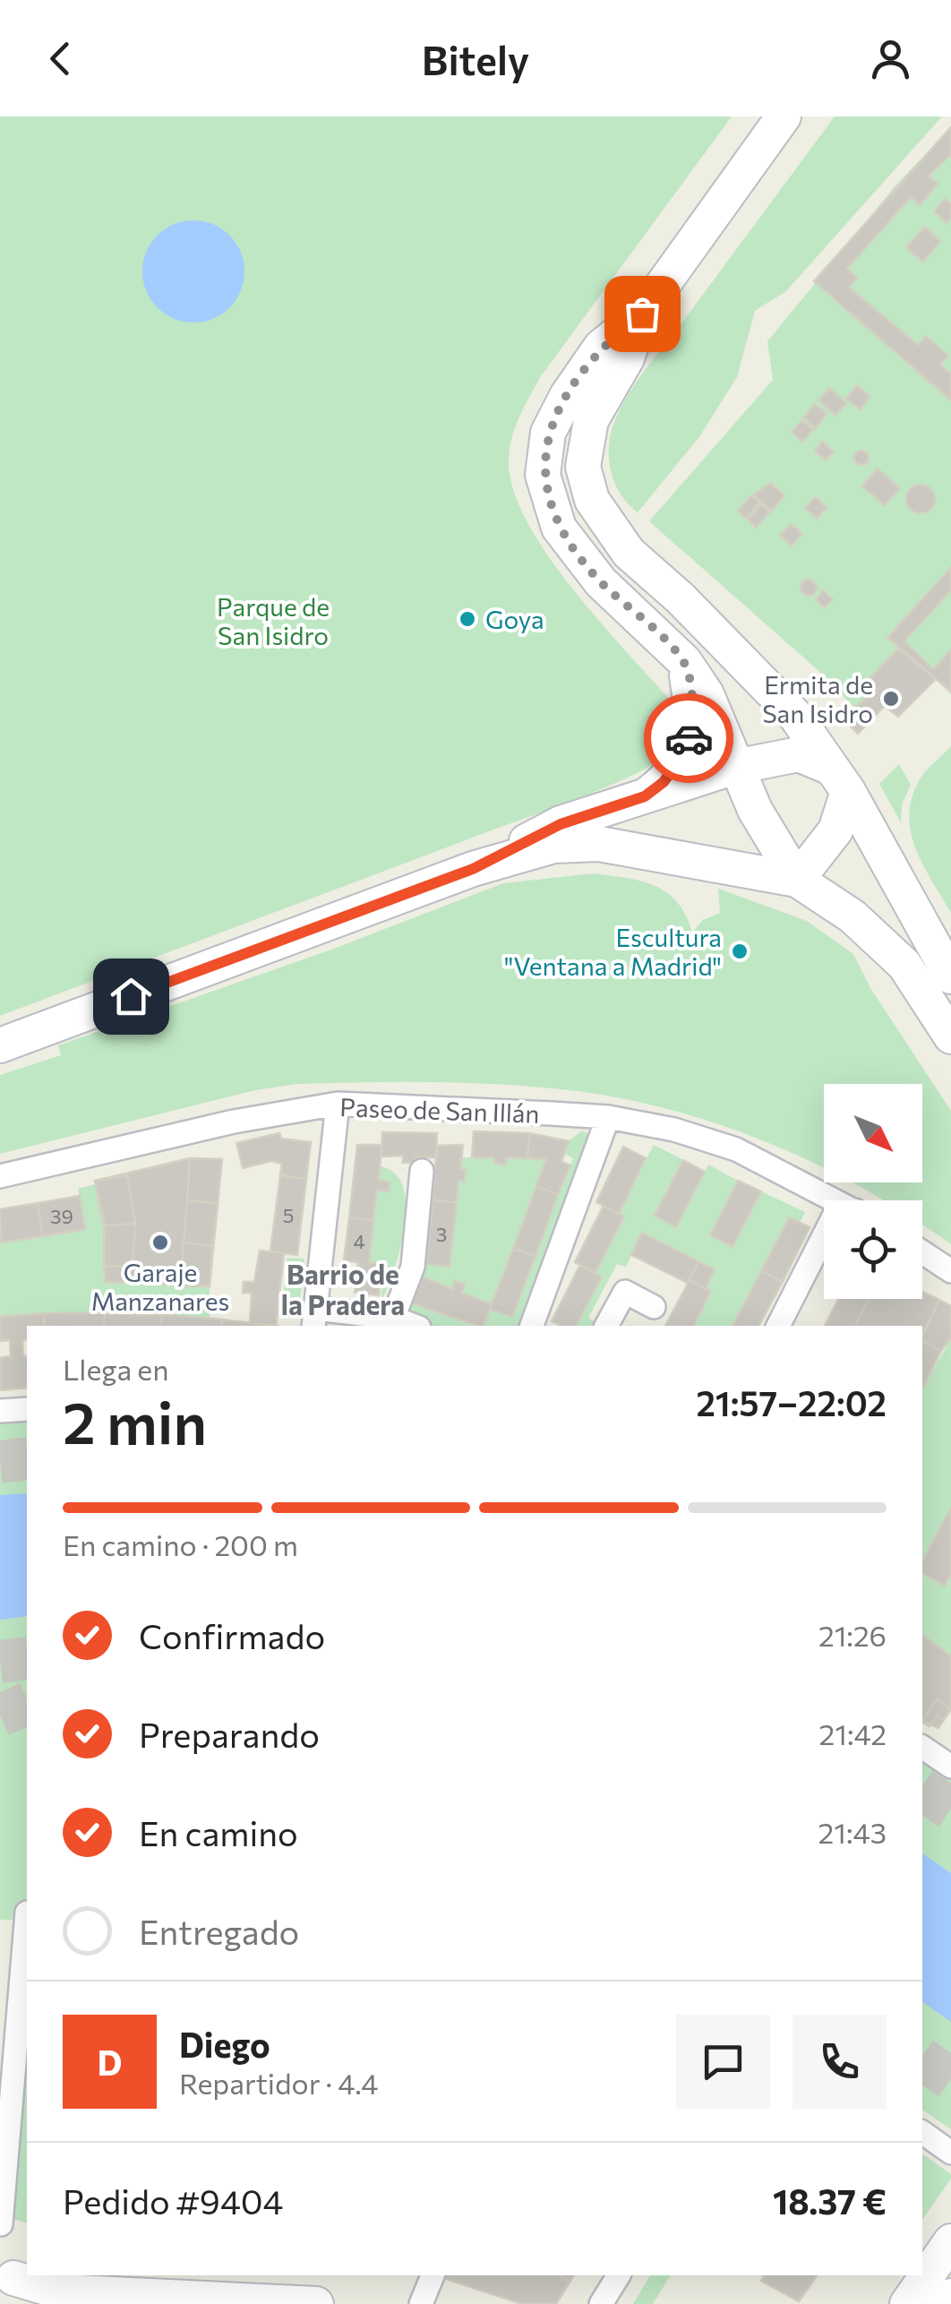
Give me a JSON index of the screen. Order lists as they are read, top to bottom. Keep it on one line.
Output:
{"streets":{"street":["Paseo de San Illán"]},"districts":["Barrio de la Pradera"],"parks":["Parque de San Isidro"],"places":["Goya","Ermita de San Isidro","Escultura \"Ventana a Madrid\"","Garaje Manzanares"],"house_numbers":["5","39","3","4"],"north":"bottom right","page":{"header":"Bitely","heading":["2 min","Llega en","21:57–22:02"],"panel":["Diego","Repartidor · 4.4","Pedido #9404","18.37 €"],"bar":"En camino · 200 m","list":[["Confirmado","21:26"],["Preparando","21:42"],["En camino","21:43"],"Entregado"],"round":"D"}}
